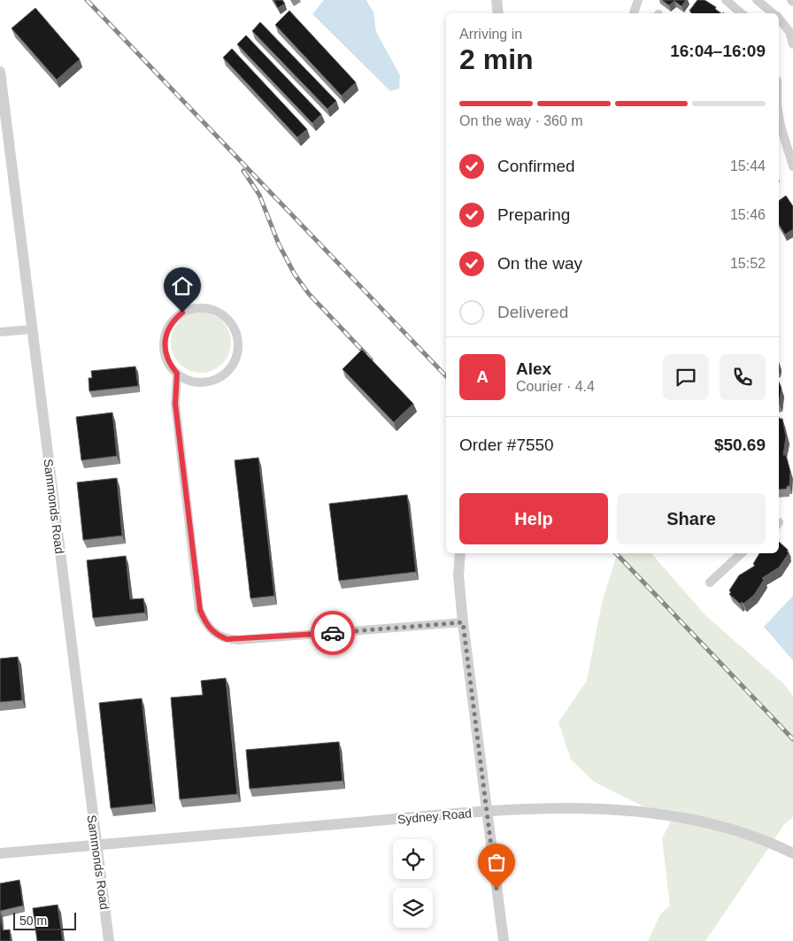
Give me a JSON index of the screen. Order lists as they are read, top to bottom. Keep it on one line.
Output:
{"streets":{"street":["Sammonds Road","Sydney Road"]},"crossings":[["Sammonds Road","Sydney Road"]],"scale_bar":"50 m","page":{"heading":["2 min","Arriving in","16:04–16:09"],"panel":["Alex","Courier · 4.4","Order #7550","$50.69"],"bar":"On the way · 360 m","list":[["Confirmed","15:44"],["Preparing","15:46"],["On the way","15:52"],"Delivered"],"round":"A","buttons":["Help","Share"],"scale":"50 m"}}
